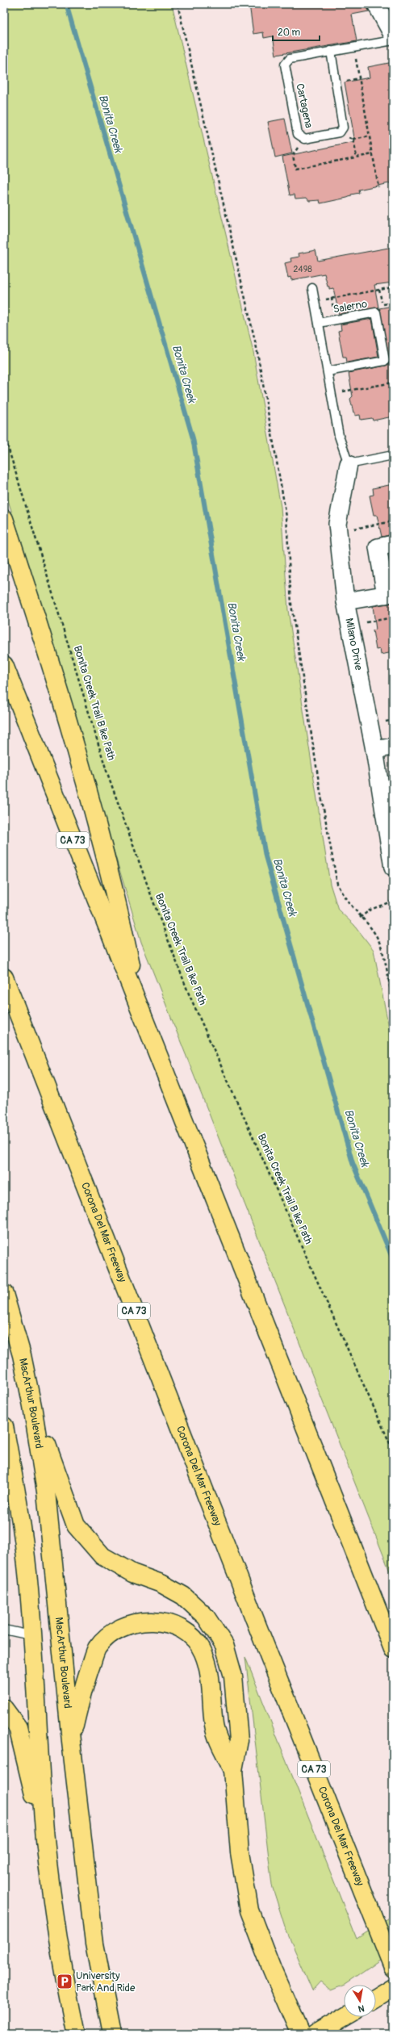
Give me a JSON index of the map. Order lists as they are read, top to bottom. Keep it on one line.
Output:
{"streets":{"main road":["CA 73","Corona Del Mar Freeway","MacArthur Boulevard"],"street":["Milano Drive"],"lane":["Cartagena","Salerno"],"path":["Bonita Creek Trail B ike Path"]},"water":["Bonita Creek"],"places":{"parking":["University Park And Ride"]},"house_numbers":["2498"],"scale_bar":"20 m","north":"bottom"}
